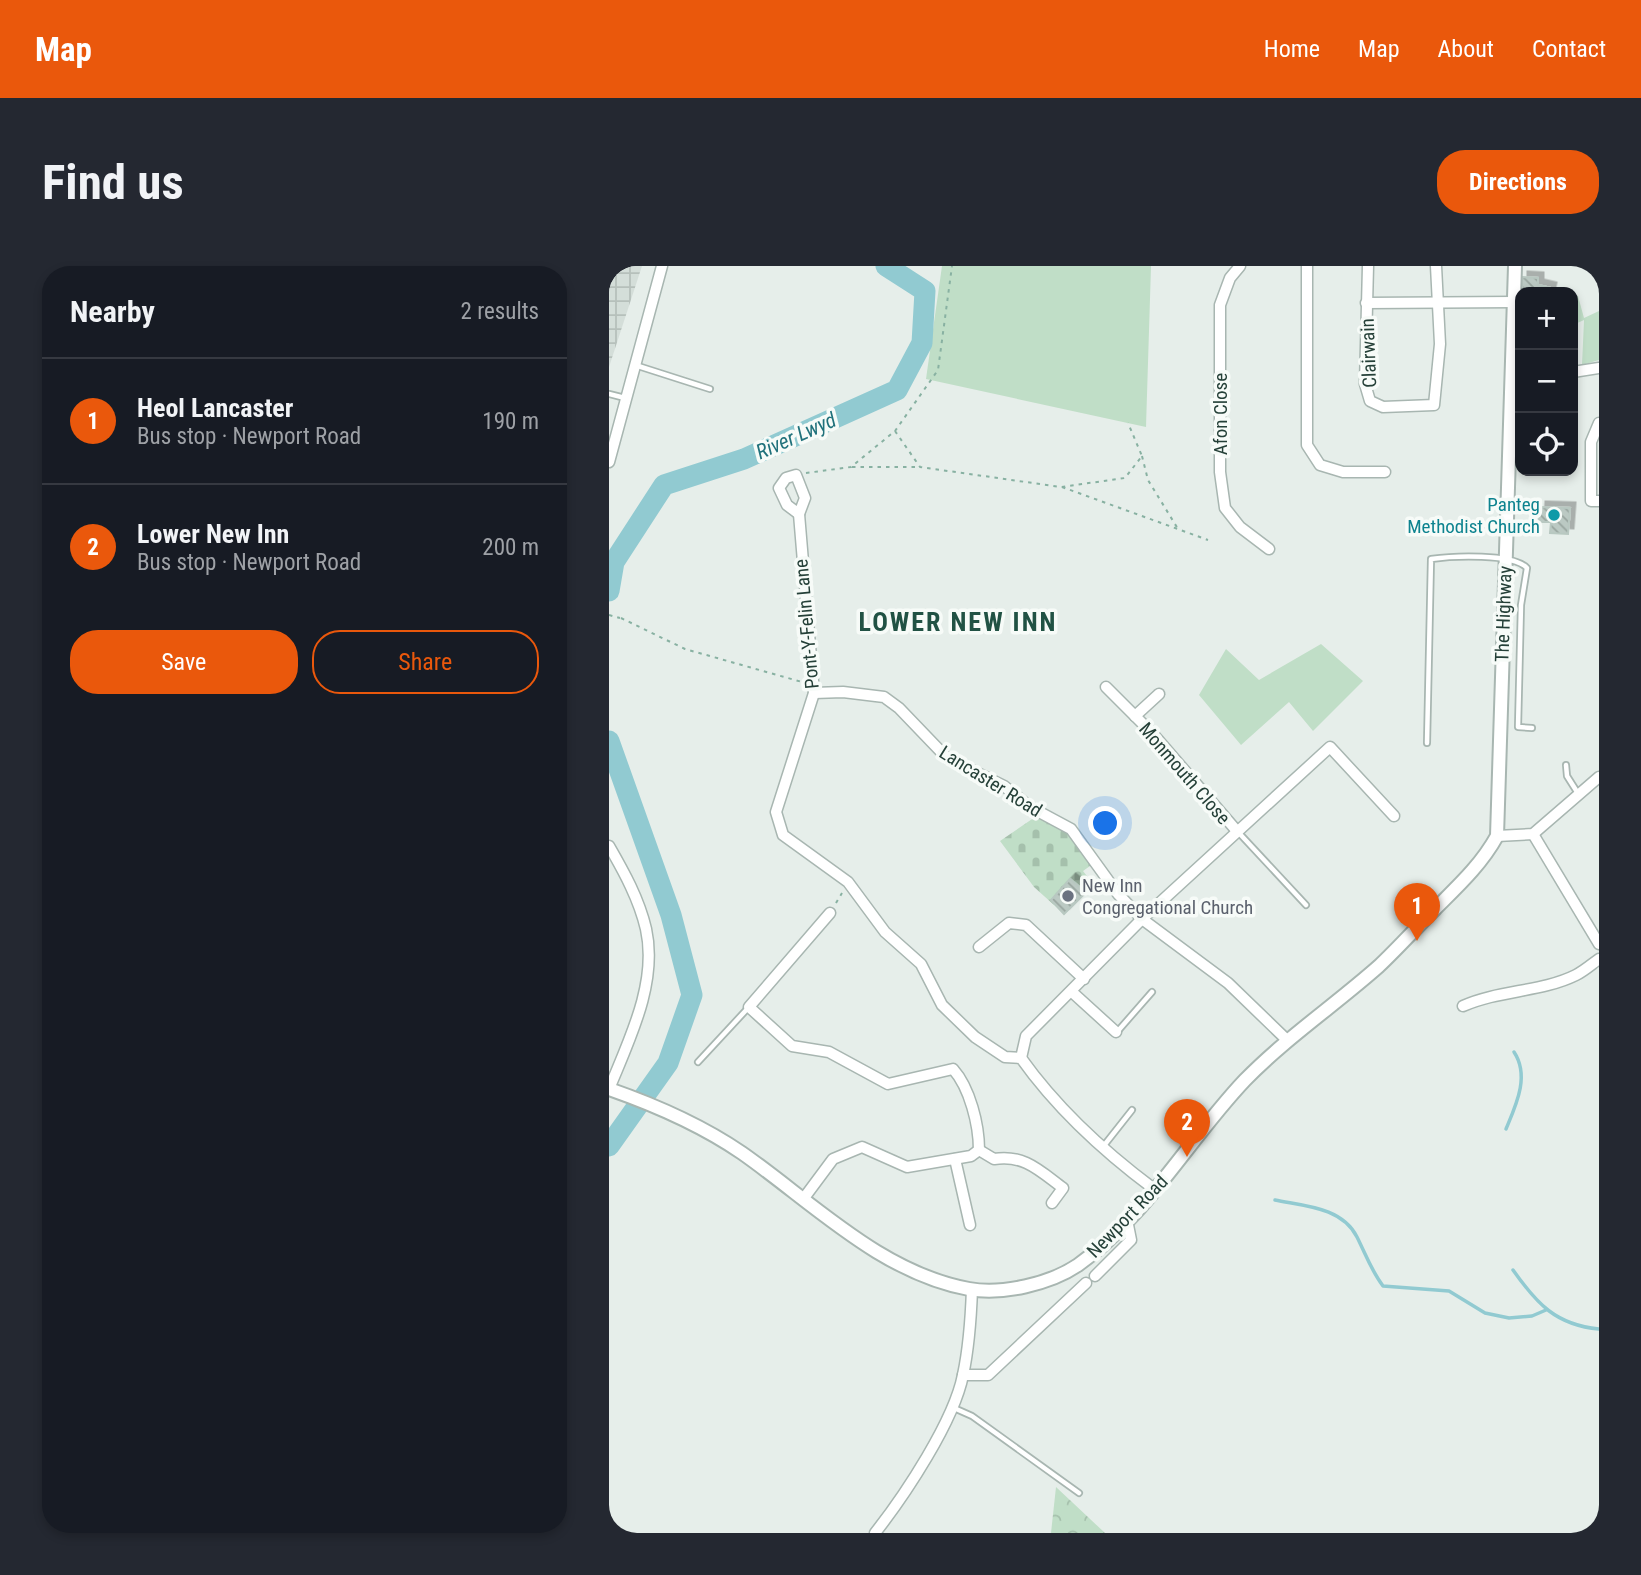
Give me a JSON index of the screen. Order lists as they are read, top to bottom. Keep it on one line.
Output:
{"streets":{"street":["Clairwain","Afon Close","The Highway","Pont-Y-Felin Lane","Monmouth Close","Lancaster Road","Newport Road"]},"crossings":[["The Highway","Newport Road"],["Pont-Y-Felin Lane","Lancaster Road"],["Lancaster Road","Newport Road"]],"districts":["LOWER NEW INN"],"water":["River Lwyd"],"places":["Panteg Methodist Church","New Inn Congregational Church"],"page":{"header":"Map","nav":["Home","Map","About","Contact"],"buttons":["Directions",["Save","Share"]],"title":"Find us","heading":["Nearby","2 results"],"map_buttons":["+","−"],"list":[{"mark":"1","name":"Heol Lancaster","note":"Bus stop · Newport Road","value":"190 m"},{"mark":"2","name":"Lower New Inn","note":"Bus stop · Newport Road","value":"200 m"}],"pins":["1","2"]}}
